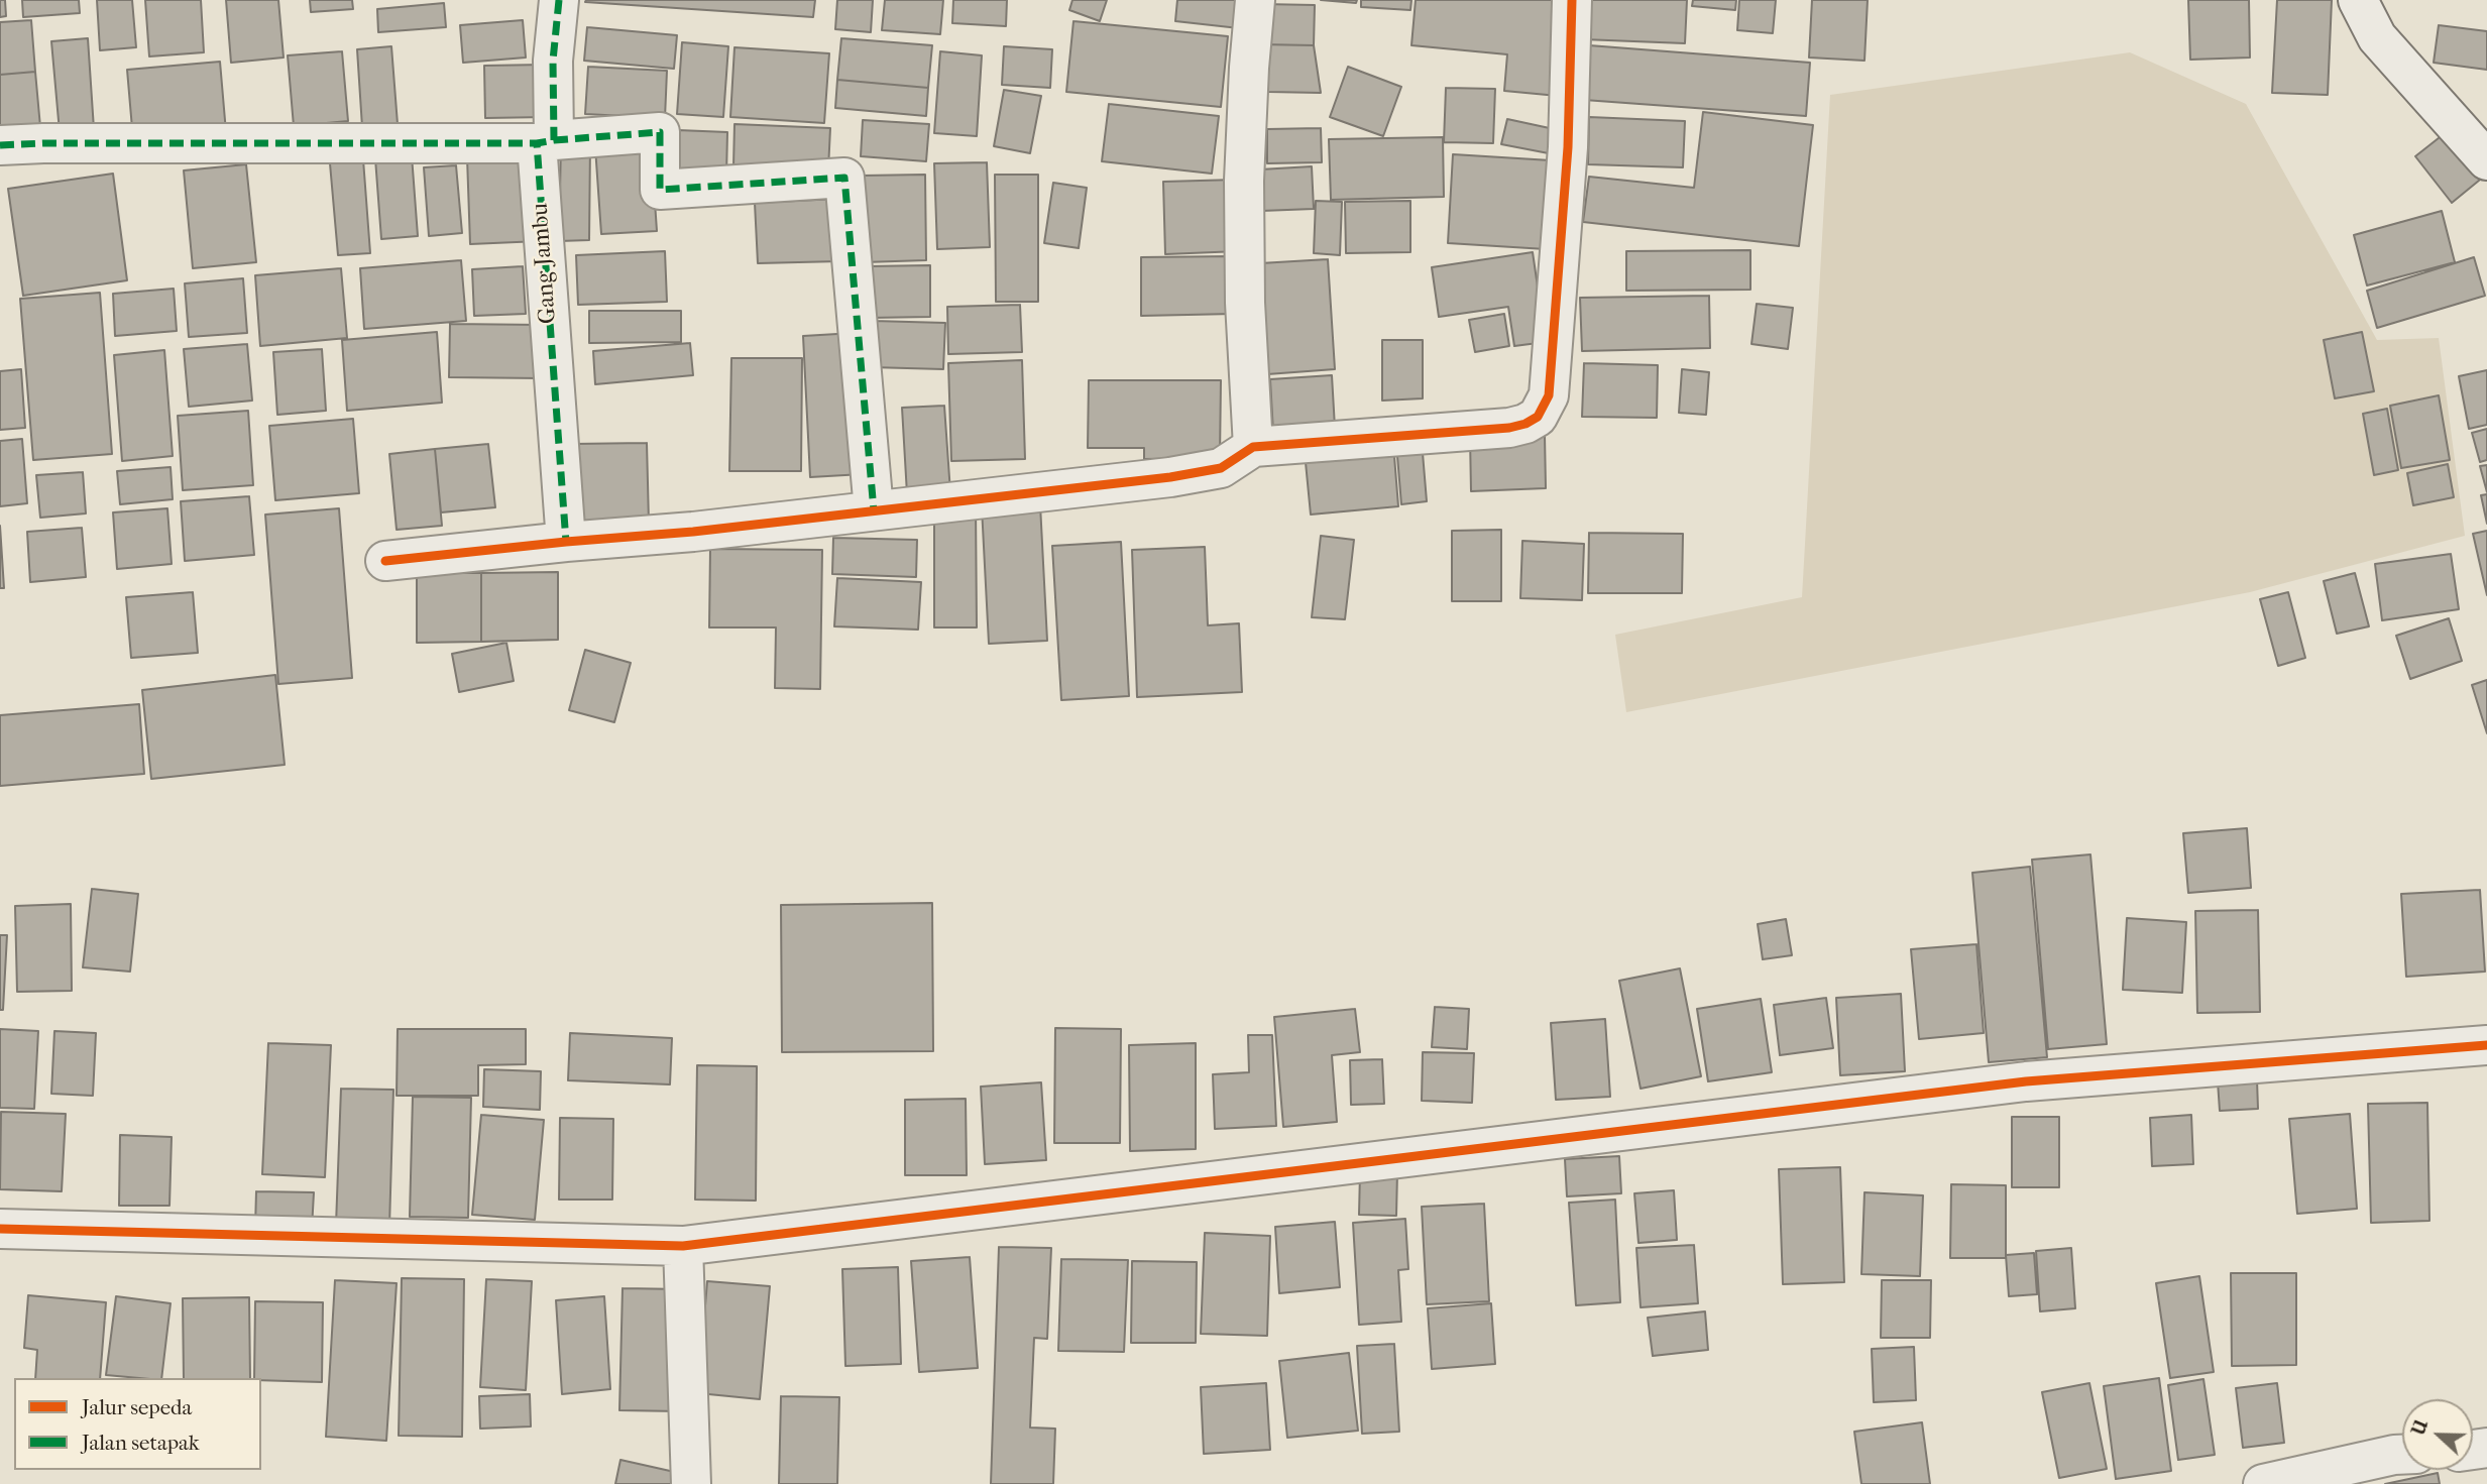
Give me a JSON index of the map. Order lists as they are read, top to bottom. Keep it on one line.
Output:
{"streets":{"street":["Gang Jambu"]},"legend":["Jalur sepeda","Jalan setapak"],"north":"left"}
